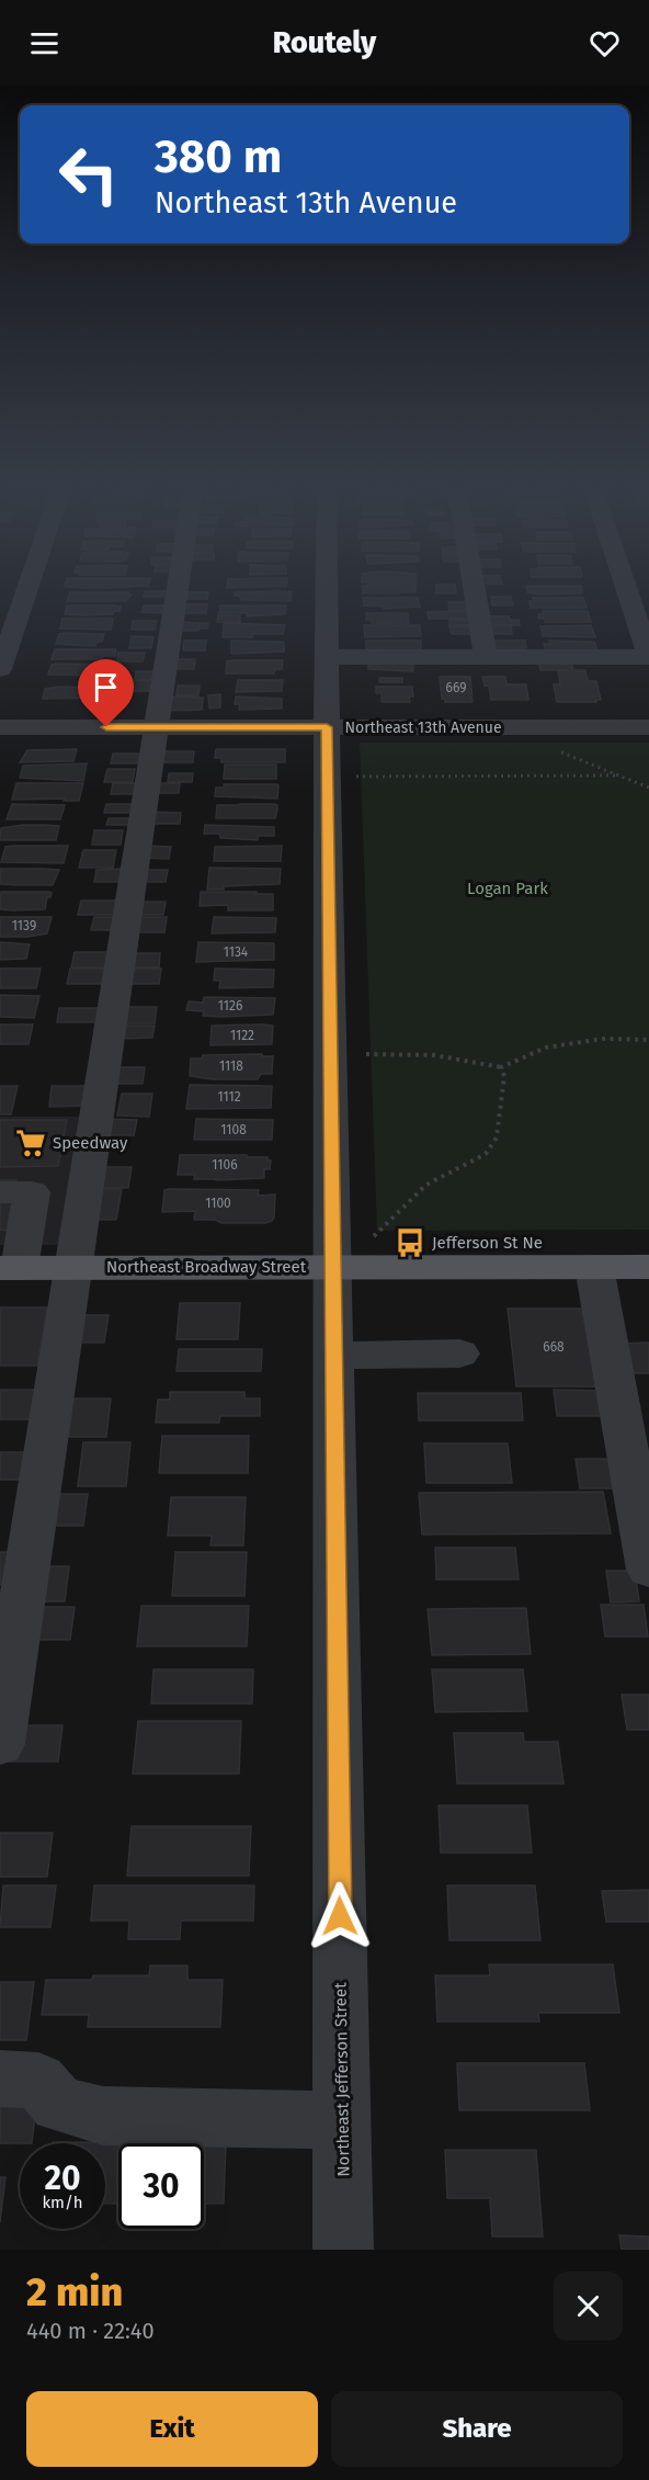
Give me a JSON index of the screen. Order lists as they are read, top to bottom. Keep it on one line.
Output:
{"streets":{"main road":["Northeast Broadway Street"],"street":["Northeast 13th Avenue","Northeast Jefferson Street"]},"crossings":[["Northeast 13th Avenue","Northeast Jefferson Street"],["Northeast Broadway Street","Northeast Jefferson Street"]],"parks":["Logan Park"],"places":{"supermarket":["Speedway"],"bus stop":["Jefferson St Ne"]},"house_numbers":["669","1139","1134","1126","1122","1118","1112","1108","1106","1100","668"],"page":{"header":"Routely","turn":["380 m","Northeast 13th Avenue"],"speed":"20 km/h","limit":"30","heading":["2 min","440 m · 22:40"],"buttons":["Exit","Share"]}}
